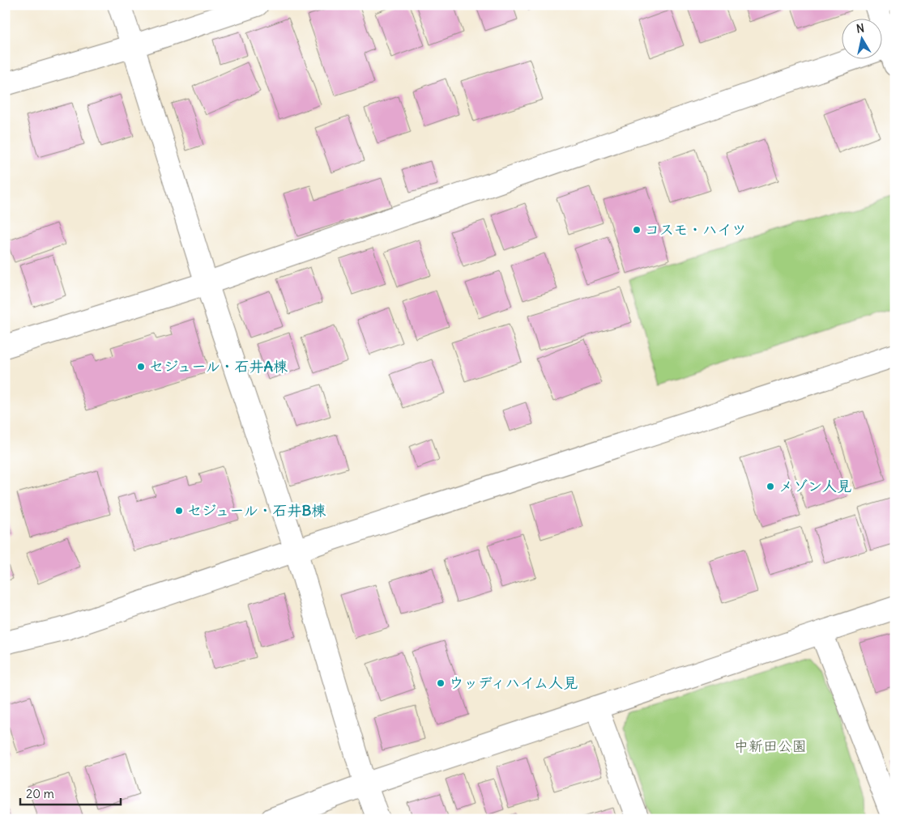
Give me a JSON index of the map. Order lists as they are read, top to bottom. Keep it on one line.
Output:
{"parks":["中新田公園"],"places":["コスモ・ハイツ","セジュール・石井A棟","メゾン人見","セジュール・石井B棟","ウッディハイム人見"],"scale_bar":"20 m","north":"top"}
